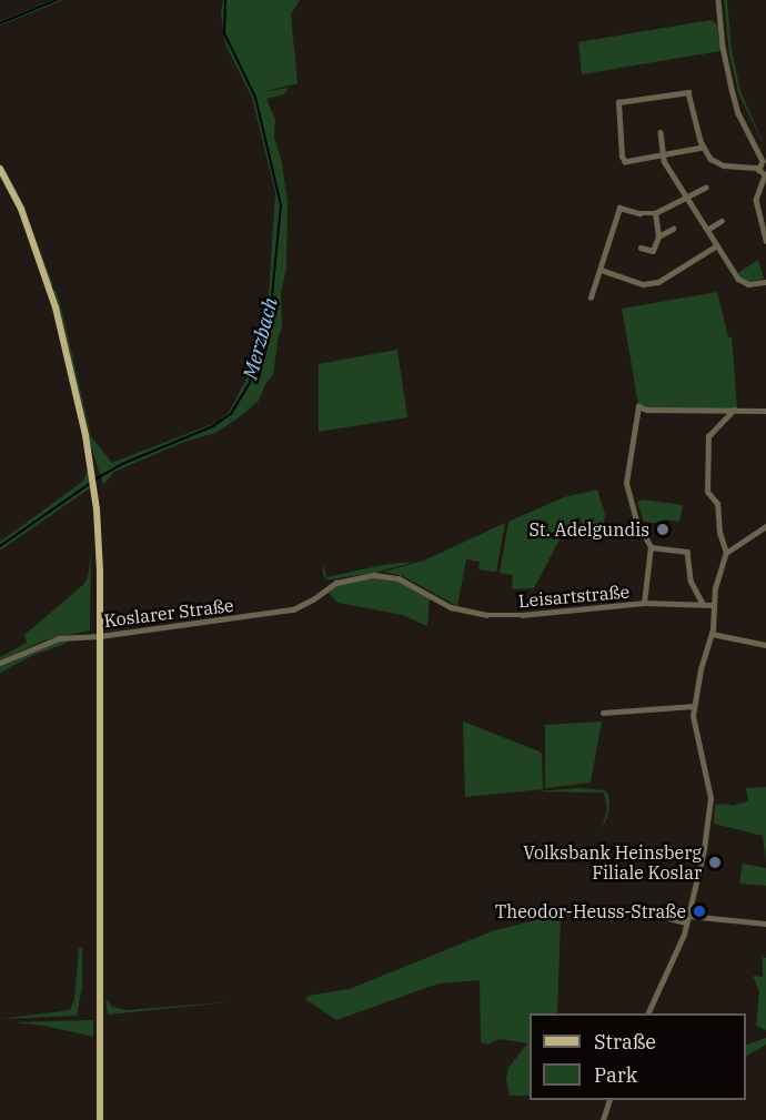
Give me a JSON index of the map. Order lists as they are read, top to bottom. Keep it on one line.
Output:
{"streets":{"street":["Leisartstraße","Koslarer Straße"]},"crossings":[["Leisartstraße","Koslarer Straße"]],"water":["Merzbach"],"places":["St. Adelgundis","Volksbank Heinsberg Filiale Koslar","Theodor-Heuss-Straße"],"legend":["Straße","Park"]}
